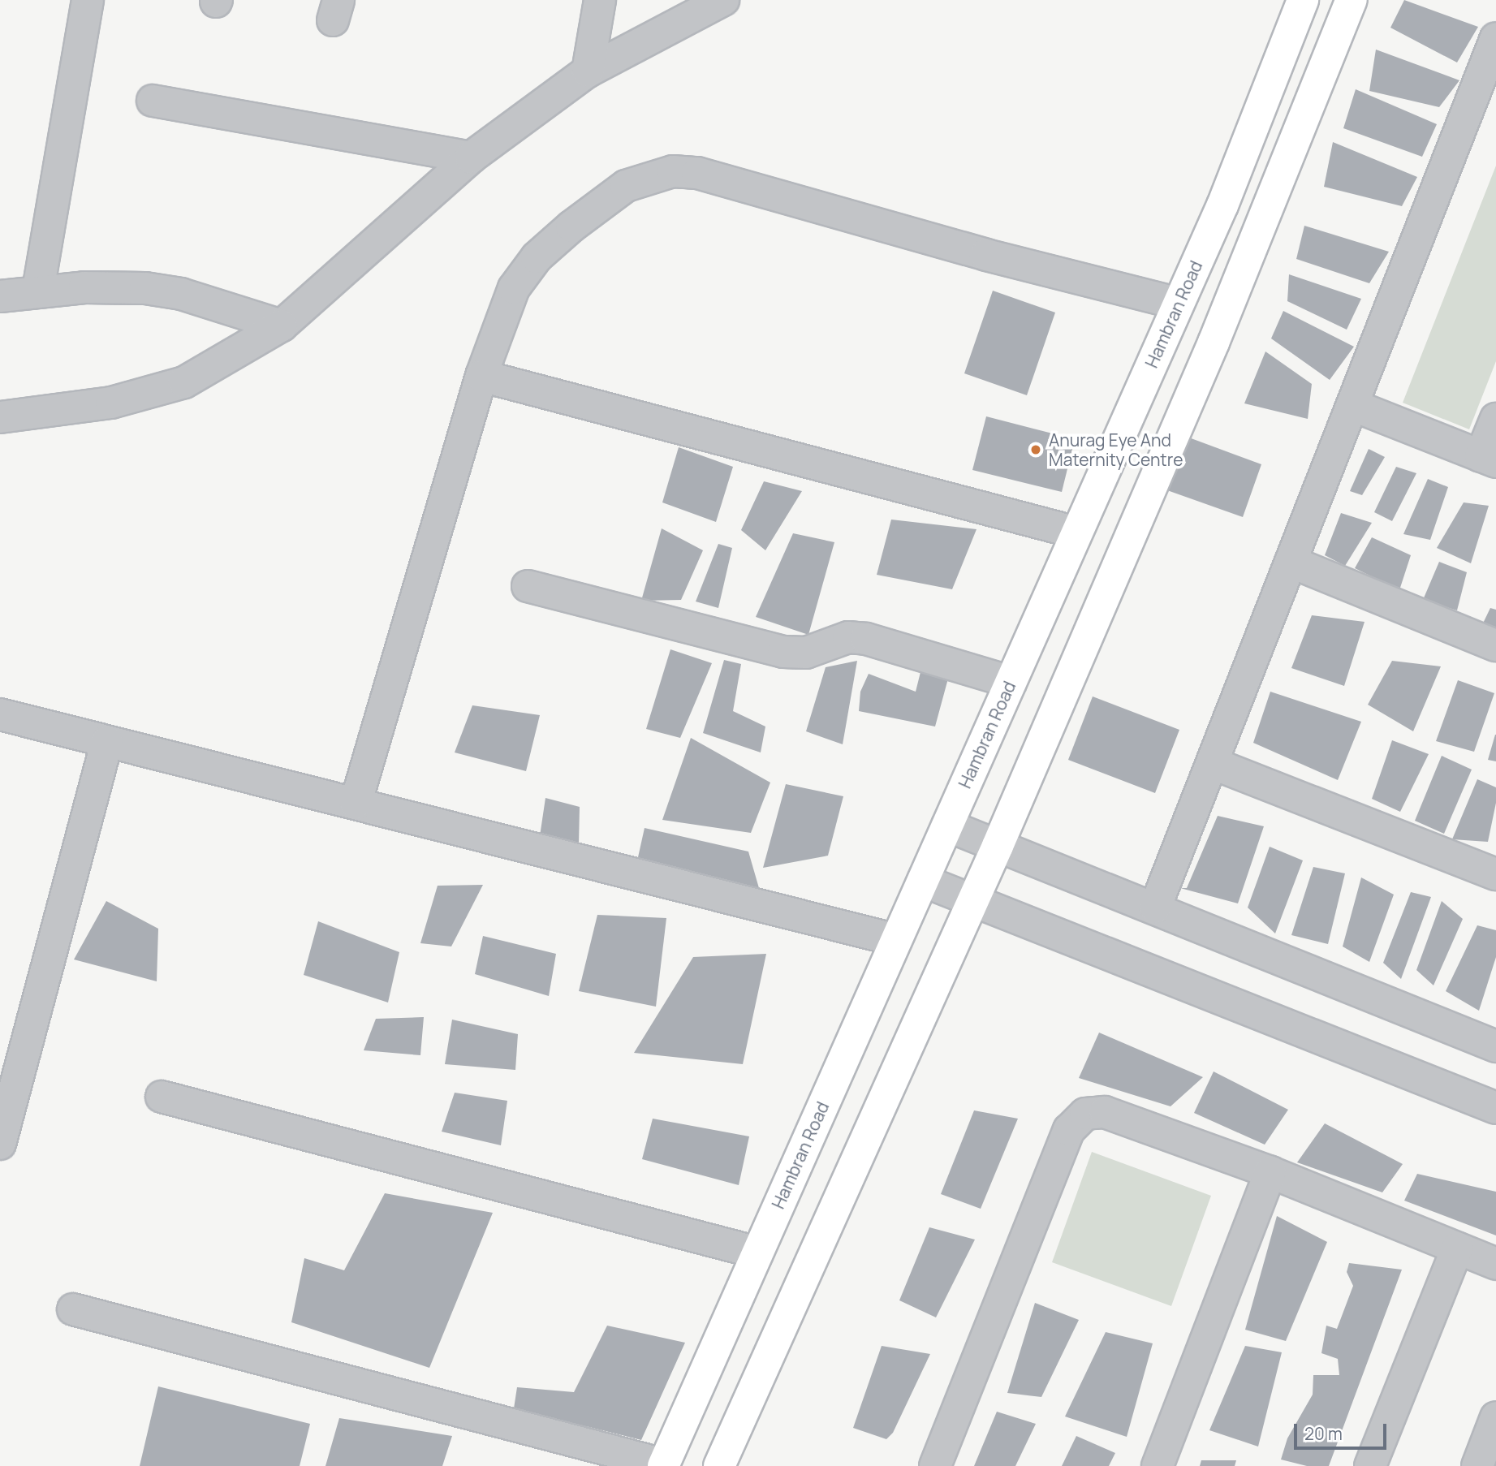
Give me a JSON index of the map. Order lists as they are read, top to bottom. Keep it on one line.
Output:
{"streets":{"main road":["Hambran Road"]},"places":["Anurag Eye And Maternity Centre"],"scale_bar":"20 m"}
